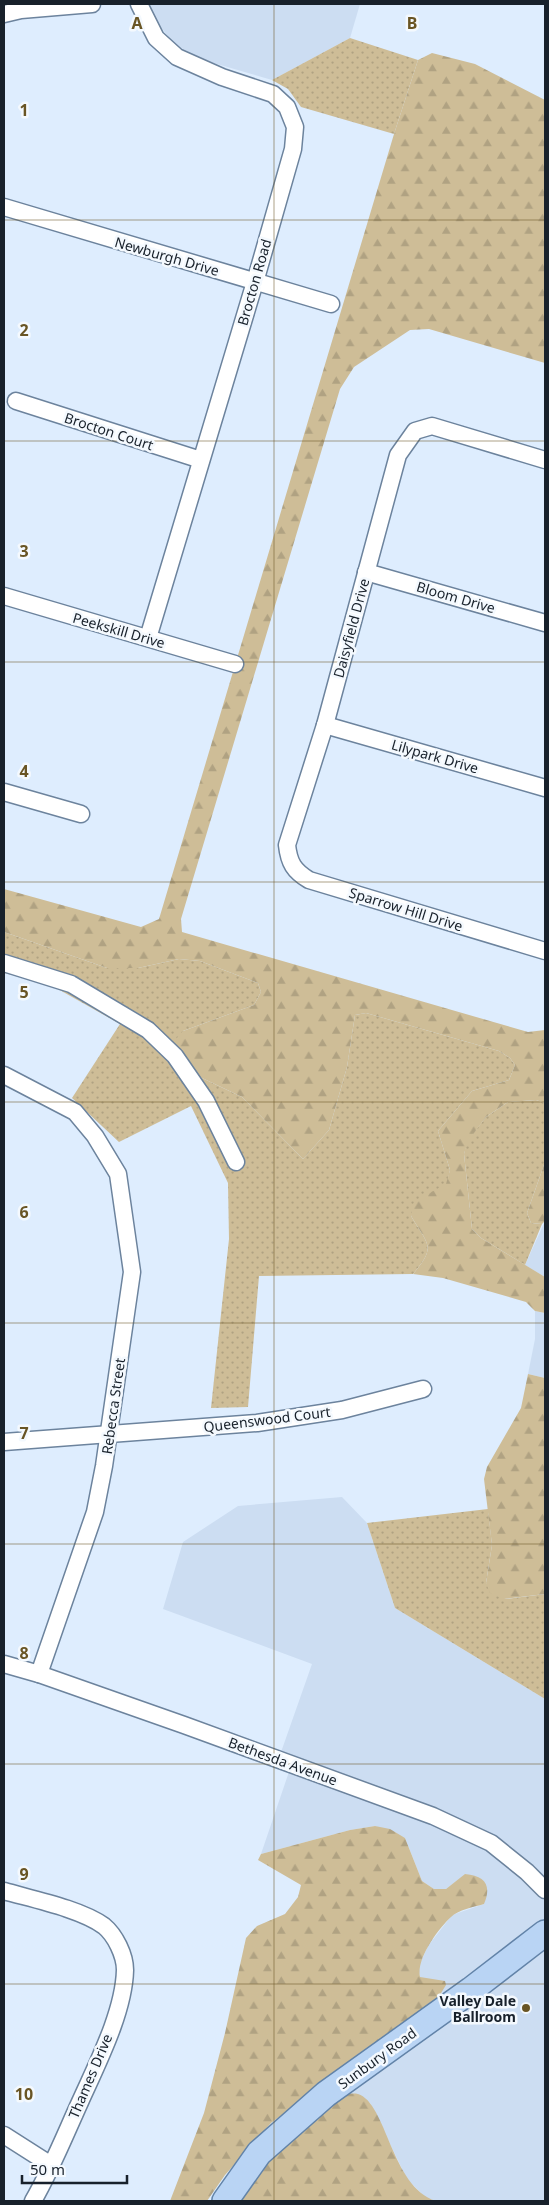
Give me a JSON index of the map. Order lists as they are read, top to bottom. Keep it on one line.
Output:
{"streets":{"main road":["Sunbury Road"],"street":["Newburgh Drive","Brocton Road","Brocton Court","Bloom Drive","Daisyfield Drive","Peekskill Drive","Lilypark Drive","Sparrow Hill Drive","Rebecca Street","Queenswood Court","Bethesda Avenue","Thames Drive"]},"crossings":[["Newburgh Drive","Brocton Road"],["Brocton Road","Brocton Court"],["Brocton Road","Peekskill Drive"],["Bloom Drive","Daisyfield Drive"],["Daisyfield Drive","Lilypark Drive"],["Daisyfield Drive","Sparrow Hill Drive"],["Rebecca Street","Queenswood Court"],["Rebecca Street","Bethesda Avenue"]],"places":["Valley Dale Ballroom"],"scale_bar":"50 m","grid":{"columns":["A","B"],"rows":["1","2","3","4","5","6","7","8","9","10"]}}
